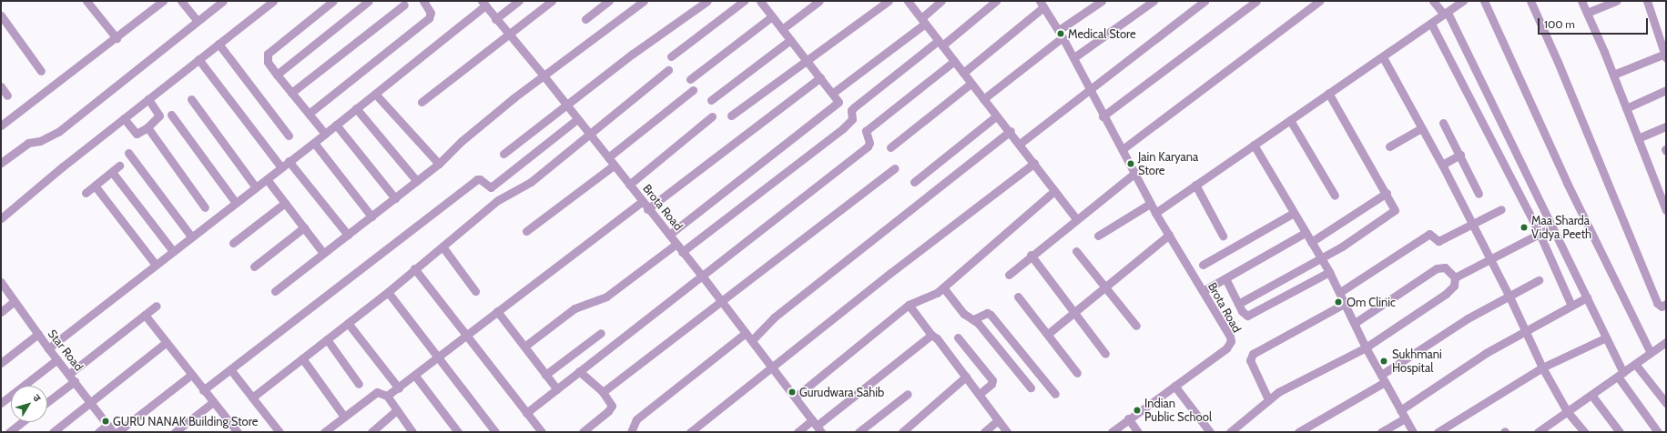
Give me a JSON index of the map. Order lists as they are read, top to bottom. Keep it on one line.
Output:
{"streets":{"street":["Brota Road","Star Road"]},"places":["Medical Store","Jain Karyana Store","Maa Sharda Vidya Peeth","Om Clinic","Sukhmani Hospital","Gurudwara Sahib","Indian Public School","GURU NANAK Building Store"],"scale_bar":"100 m","north":"top right"}
